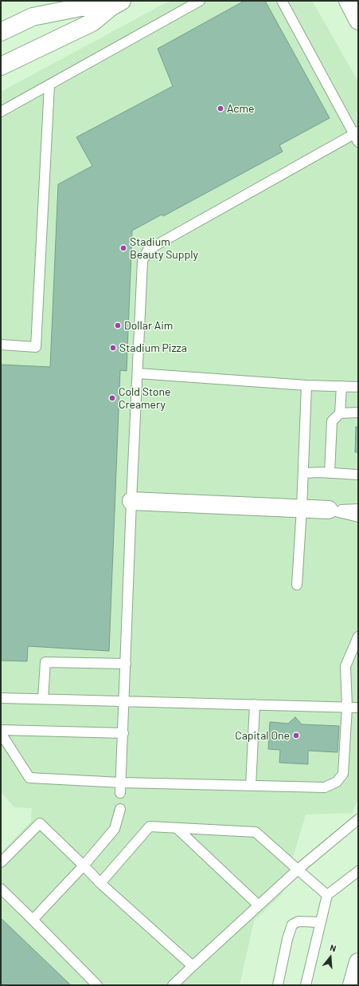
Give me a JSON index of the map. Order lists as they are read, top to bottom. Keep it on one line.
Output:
{"places":["Acme","Stadium Beauty Supply","Dollar Aim","Stadium Pizza","Cold Stone Creamery","Capital One"],"north":"top"}
